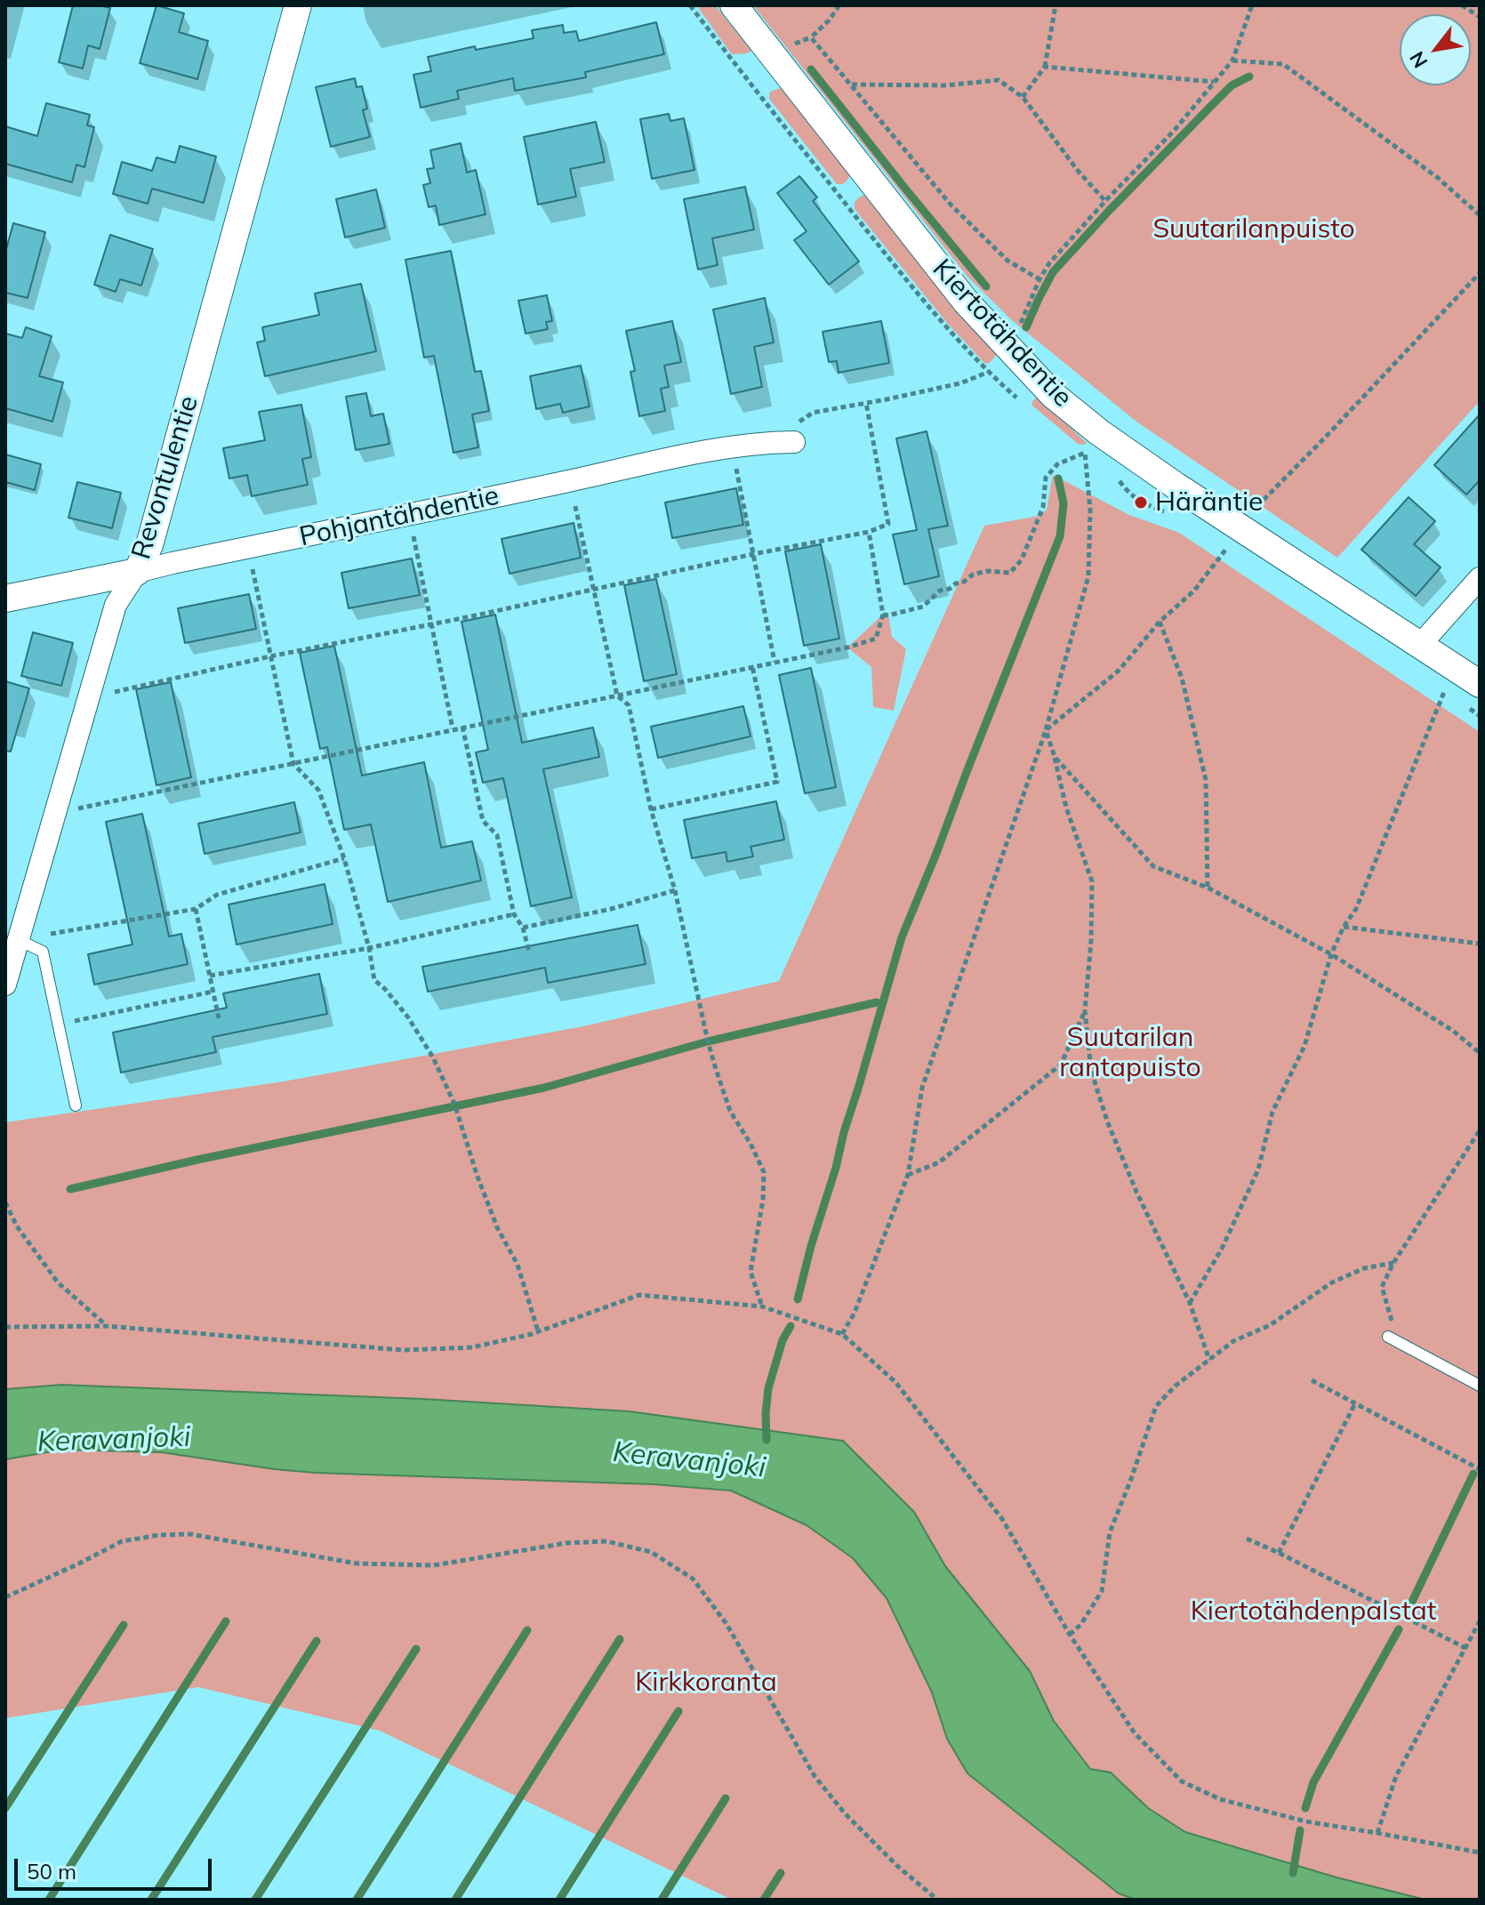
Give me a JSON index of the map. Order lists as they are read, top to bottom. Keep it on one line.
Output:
{"streets":{"street":["Kiertotähdentie","Revontulentie","Pohjantähdentie"]},"crossings":[["Revontulentie","Pohjantähdentie"]],"water":["Keravanjoki"],"parks":["Suutarilanpuisto","Suutarilan rantapuisto","Kiertotähdenpalstat","Kirkkoranta"],"places":["Häräntie"],"scale_bar":"50 m","north":"bottom left"}
